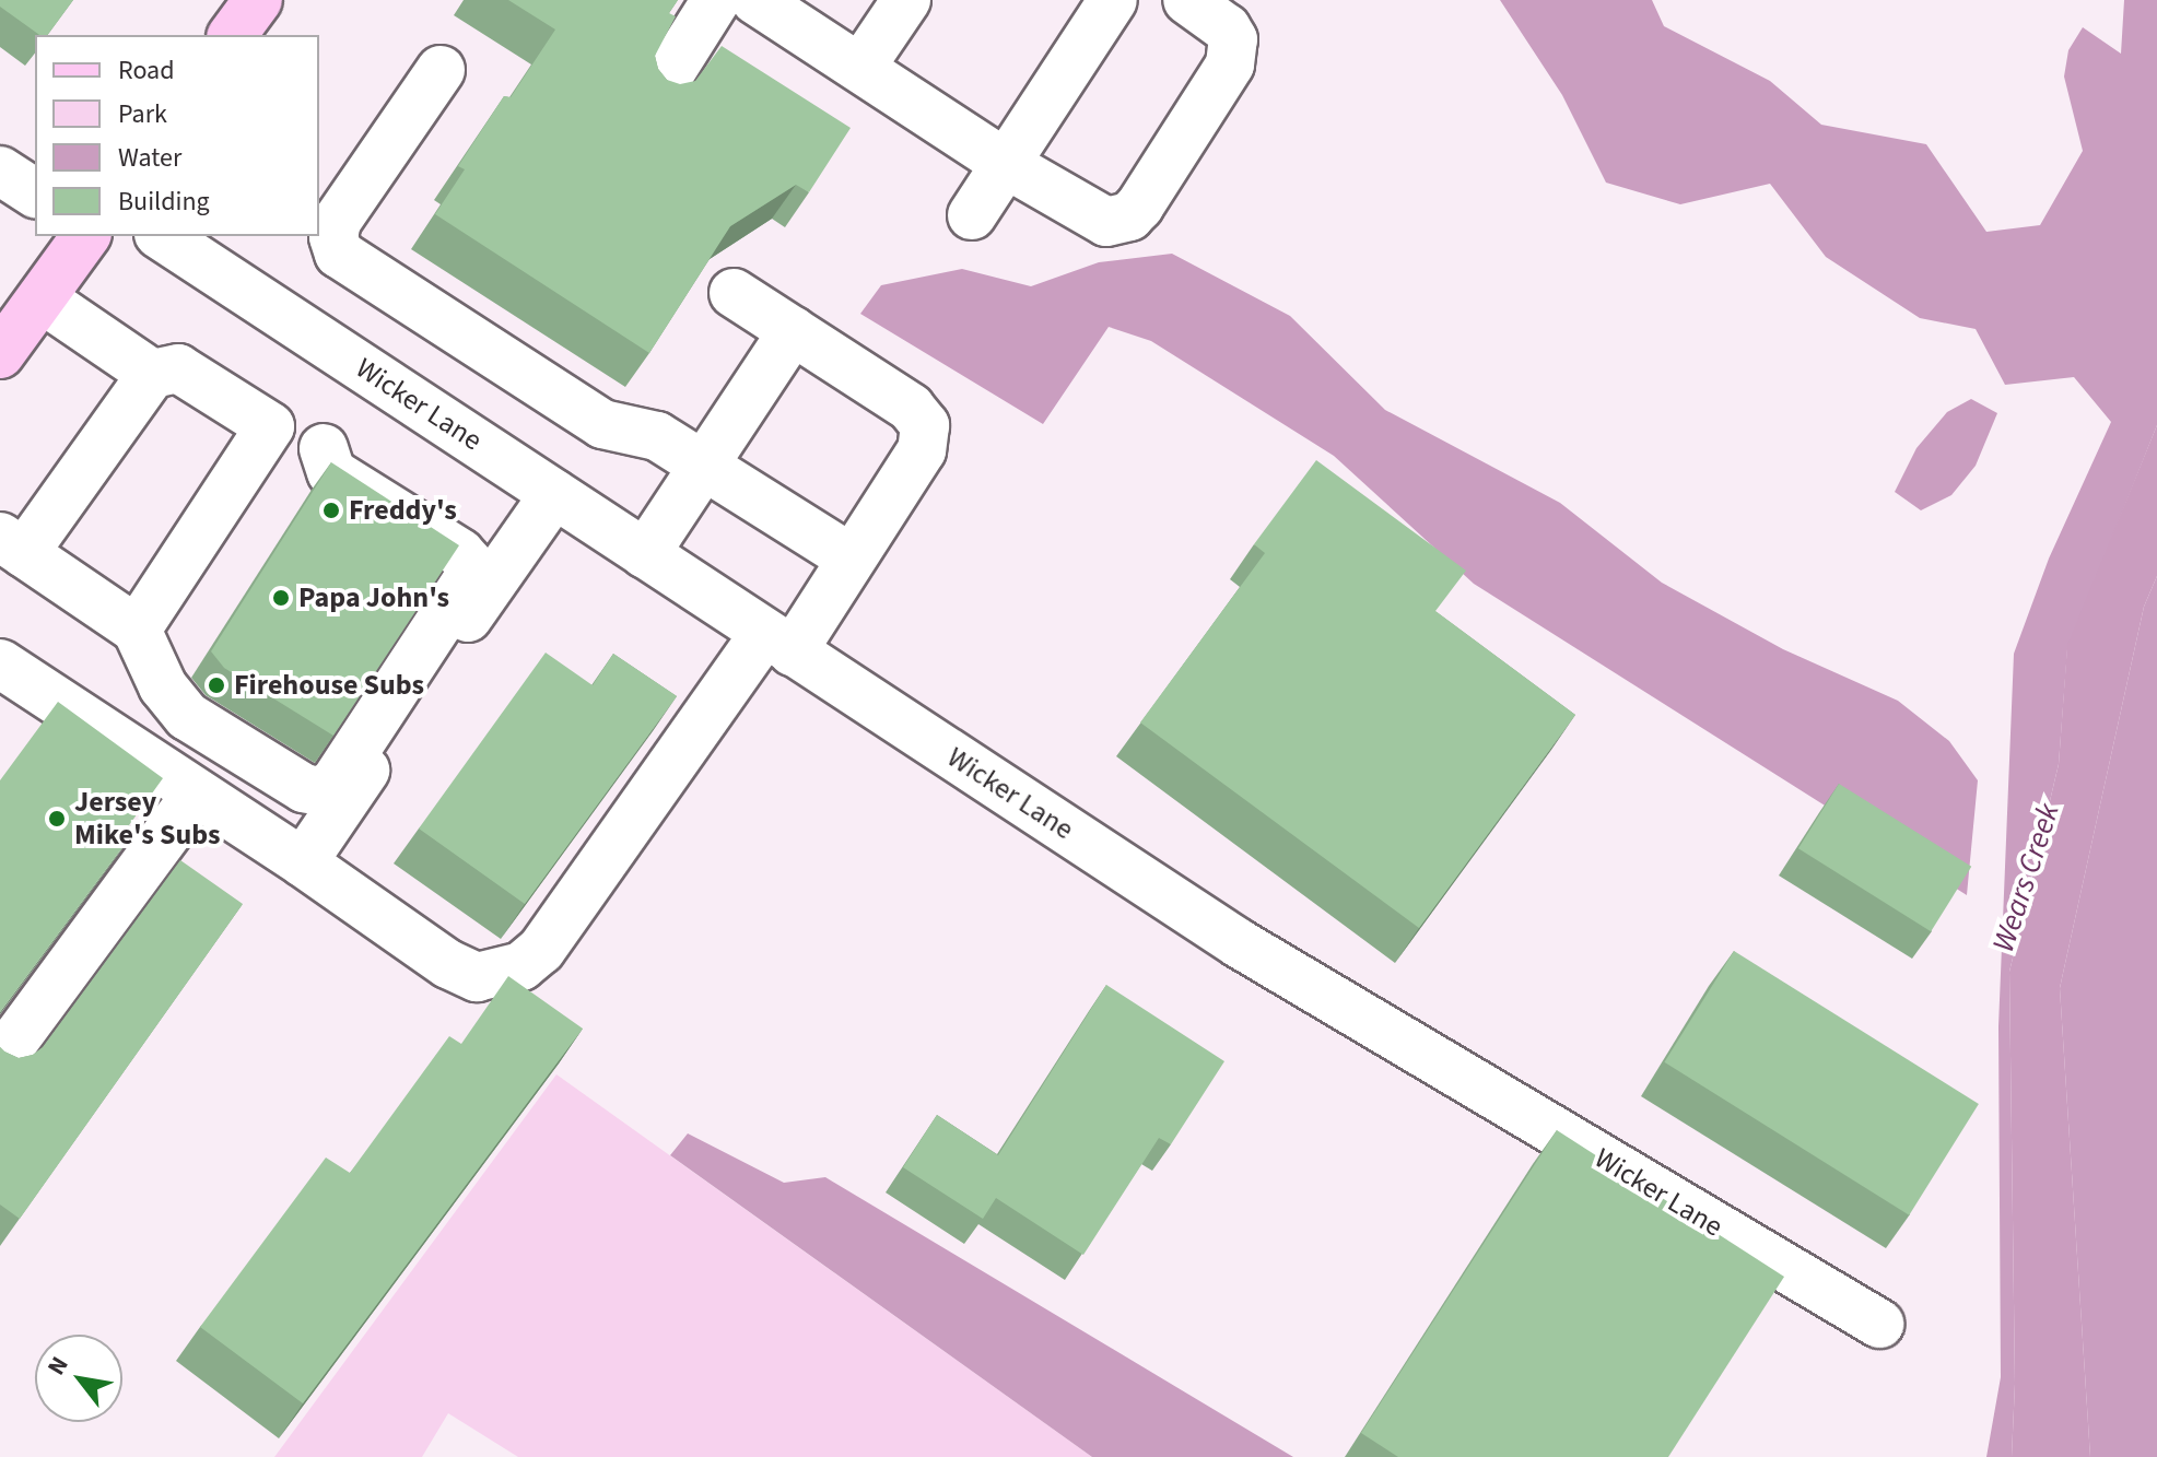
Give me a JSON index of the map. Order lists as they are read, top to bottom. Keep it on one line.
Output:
{"streets":{"street":["Wicker Lane"]},"water":["Wears Creek"],"places":["Freddy's","Papa John's","Firehouse Subs","Jersey Mike's Subs"],"legend":["Road","Park","Water","Building"],"north":"top left"}
